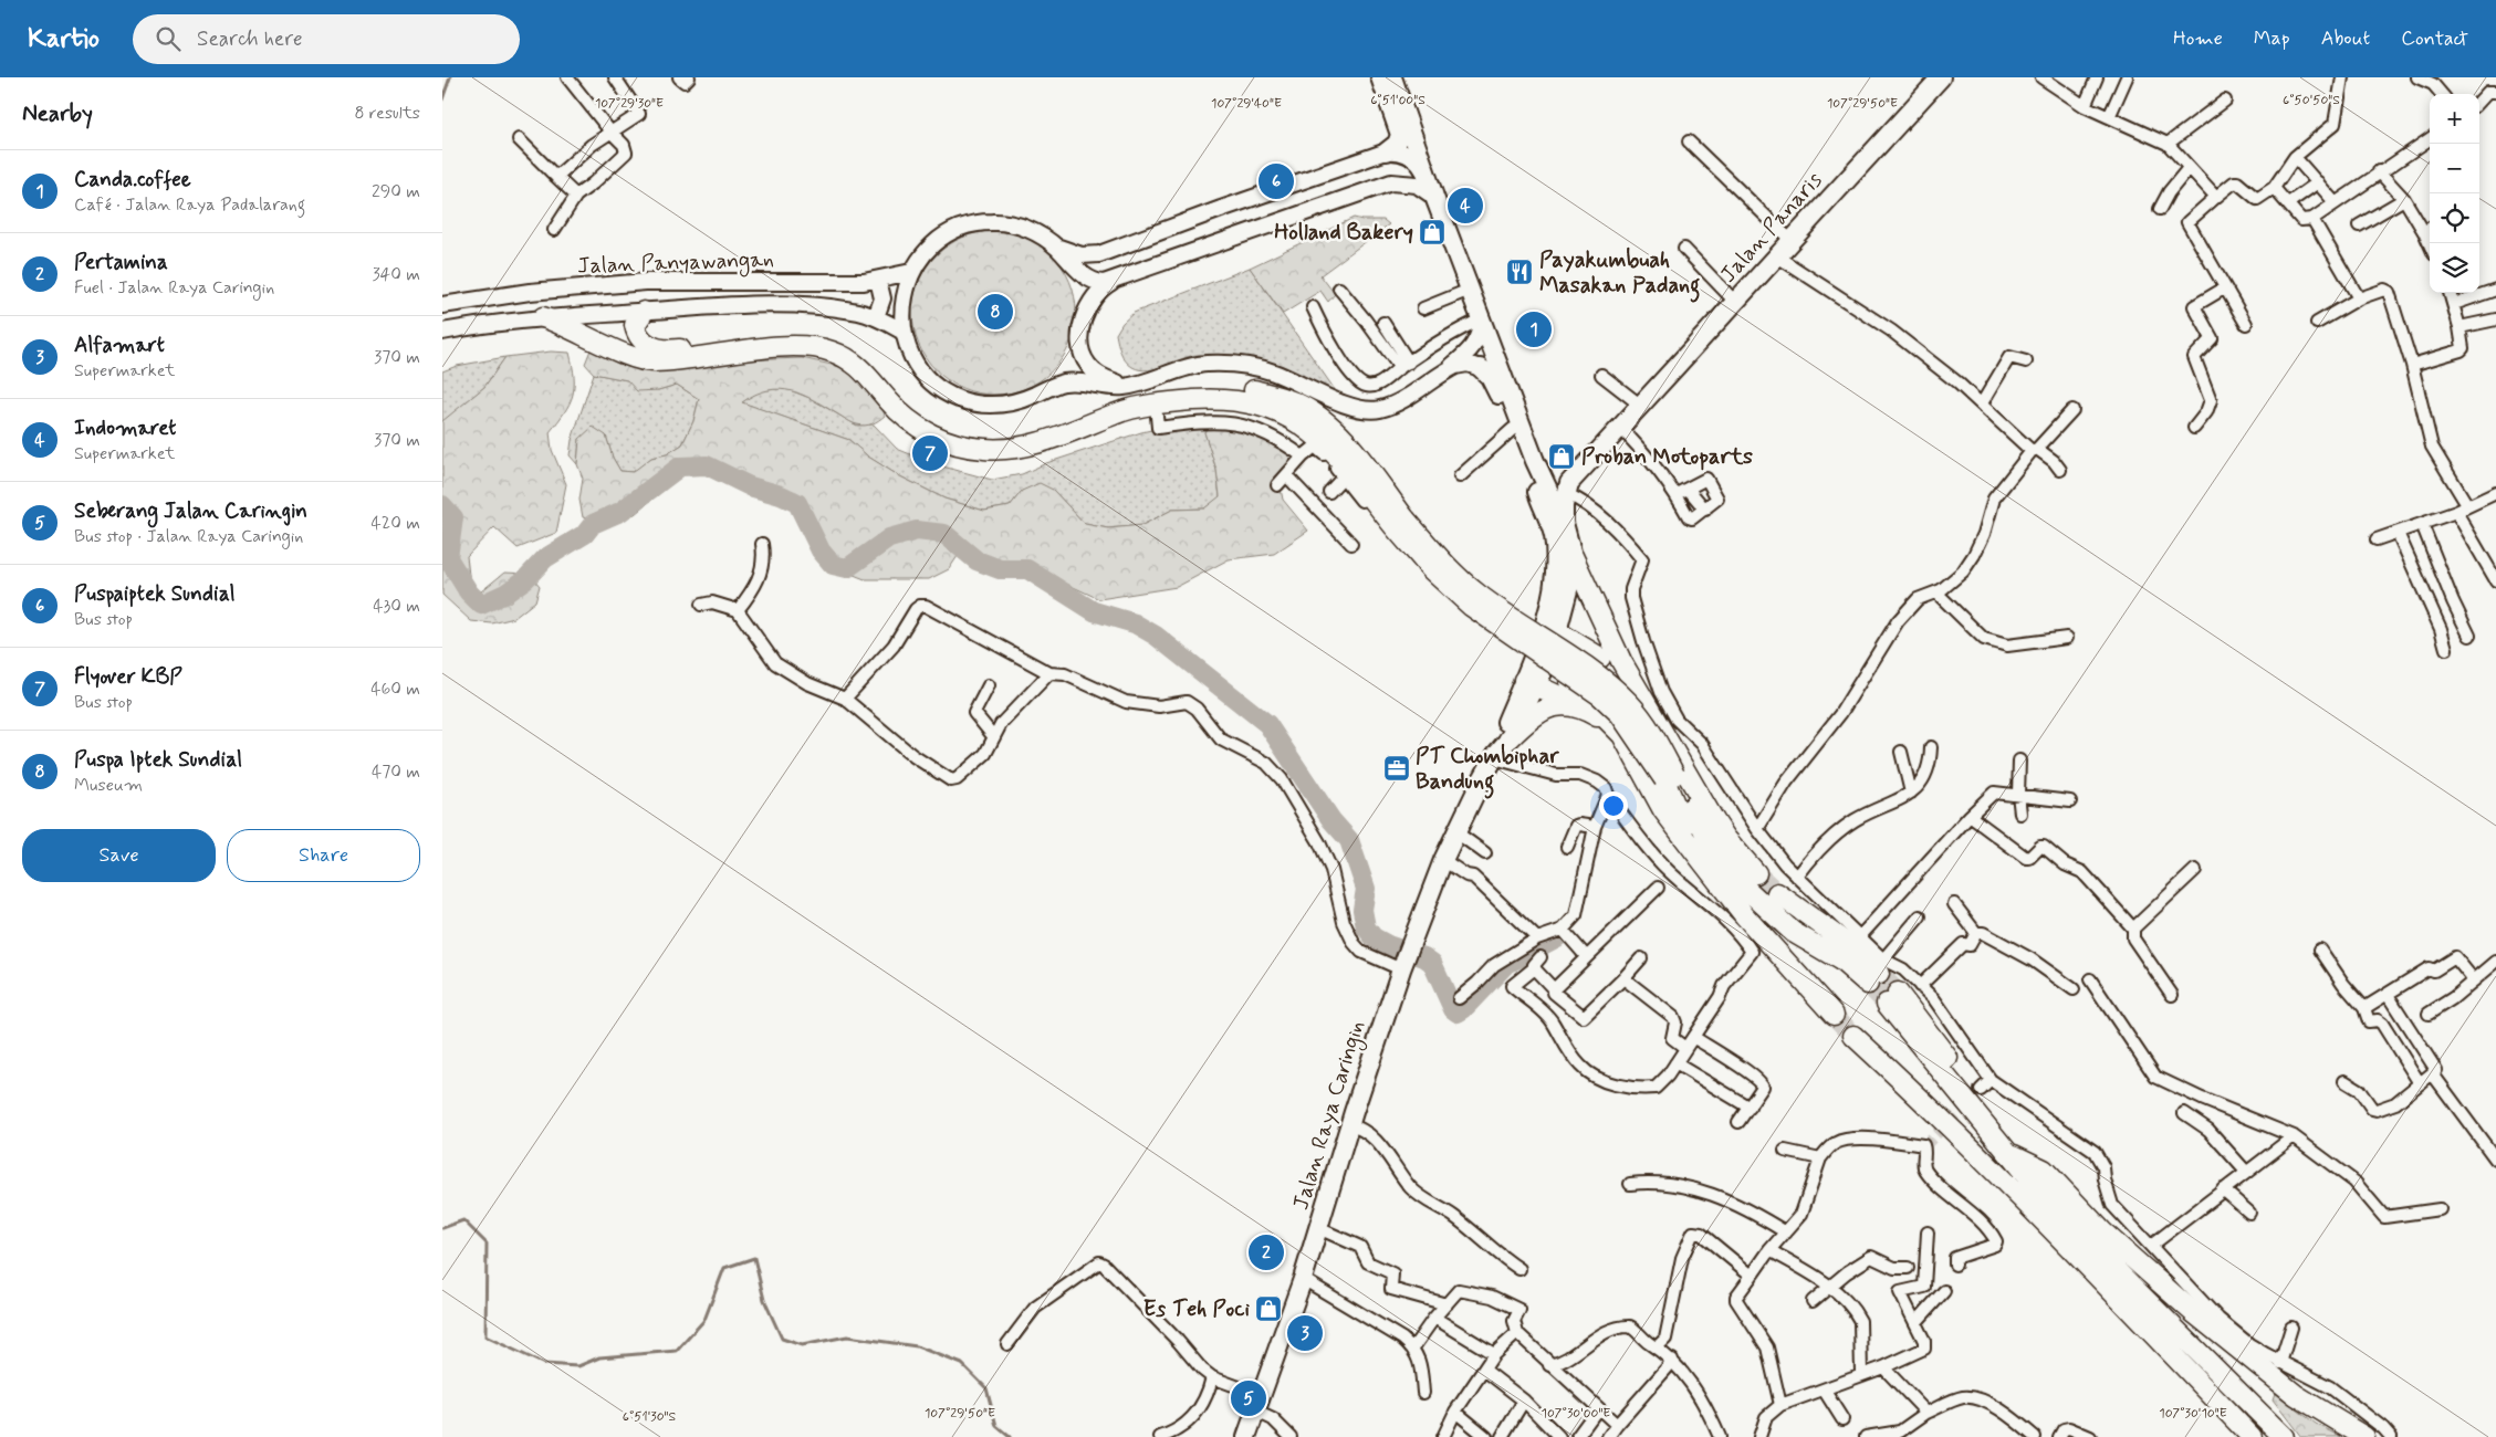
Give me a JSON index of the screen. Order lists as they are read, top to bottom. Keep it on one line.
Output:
{"streets":{"highway":["Jalan Panaris","Jalan Raya Caringin"],"main road":["Jalan Panyawangan"]},"places":{"shop":["Holland Bakery","Proban Motoparts","Es Teh Poci"],"restaurant":["Payakumbuah Masakan Padang"],"office":["PT Chombiphar Bandung"]},"page":{"header":"Kartio","search":"Search here","nav":["Home","Map","About","Contact"],"heading":["Nearby","8 results"],"map_buttons":["+","−"],"list":[{"mark":"1","name":"Canda.coffee","note":"Café · Jalan Raya Padalarang","value":"290 m"},{"mark":"2","name":"Pertamina","note":"Fuel · Jalan Raya Caringin","value":"340 m"},{"mark":"3","name":"Alfamart","note":"Supermarket","value":"370 m"},{"mark":"4","name":"Indomaret","note":"Supermarket","value":"370 m"},{"mark":"5","name":"Seberang Jalan Caringin","note":"Bus stop · Jalan Raya Caringin","value":"420 m"},{"mark":"6","name":"Puspaiptek Sundial","note":"Bus stop","value":"430 m"},{"mark":"7","name":"Flyover KBP","note":"Bus stop","value":"460 m"},{"mark":"8","name":"Puspa Iptek Sundial","note":"Museum","value":"470 m"}],"pins":["6","4","8","1","7","2","3","5"],"buttons":["Save","Share"]},"coordinates":["6°50'50\"S","6°51'00\"S","107°29'30\"E","107°29'50\"E","107°29'40\"E","107°30'00\"E","107°30'10\"E","6°51'30\"S"]}
